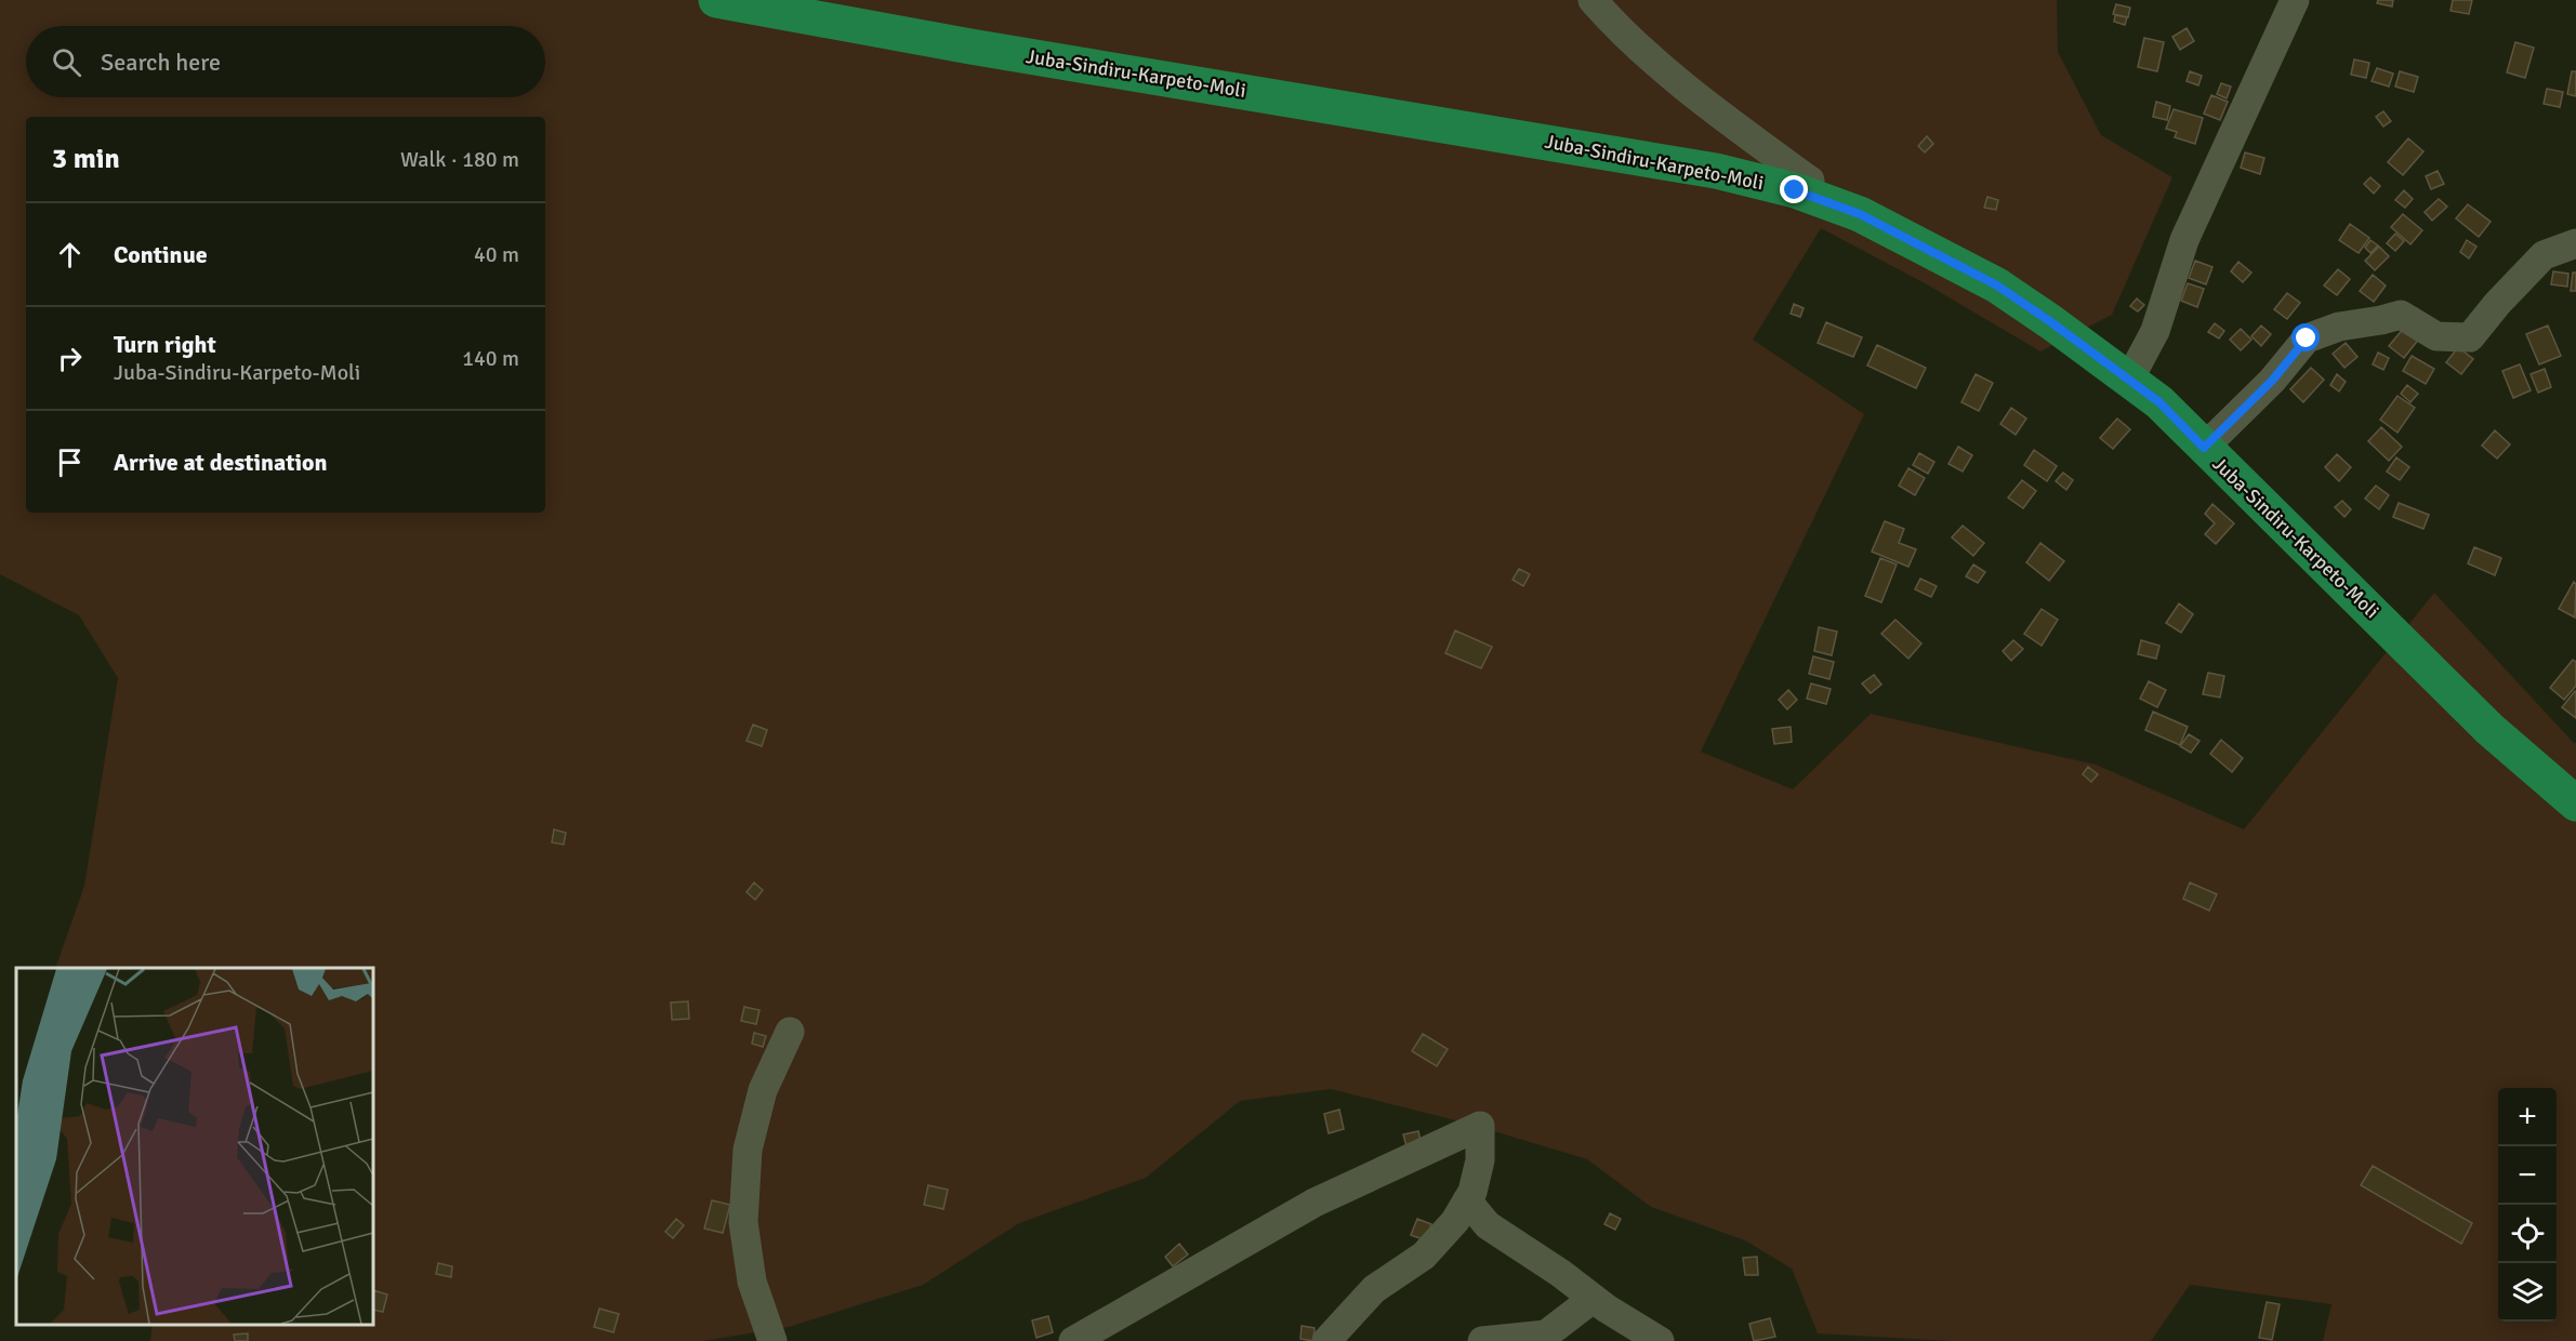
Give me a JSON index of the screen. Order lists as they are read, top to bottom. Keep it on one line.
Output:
{"streets":{"main road":["Juba-Sindiru-Karpeto-Moli"]},"page":{"search":"Search here","heading":["3 min","Walk · 180 m"],"list":[["Continue","40 m"],["Turn right","Juba-Sindiru-Karpeto-Moli","140 m"],"Arrive at destination"],"map_buttons":["+","−"]}}
